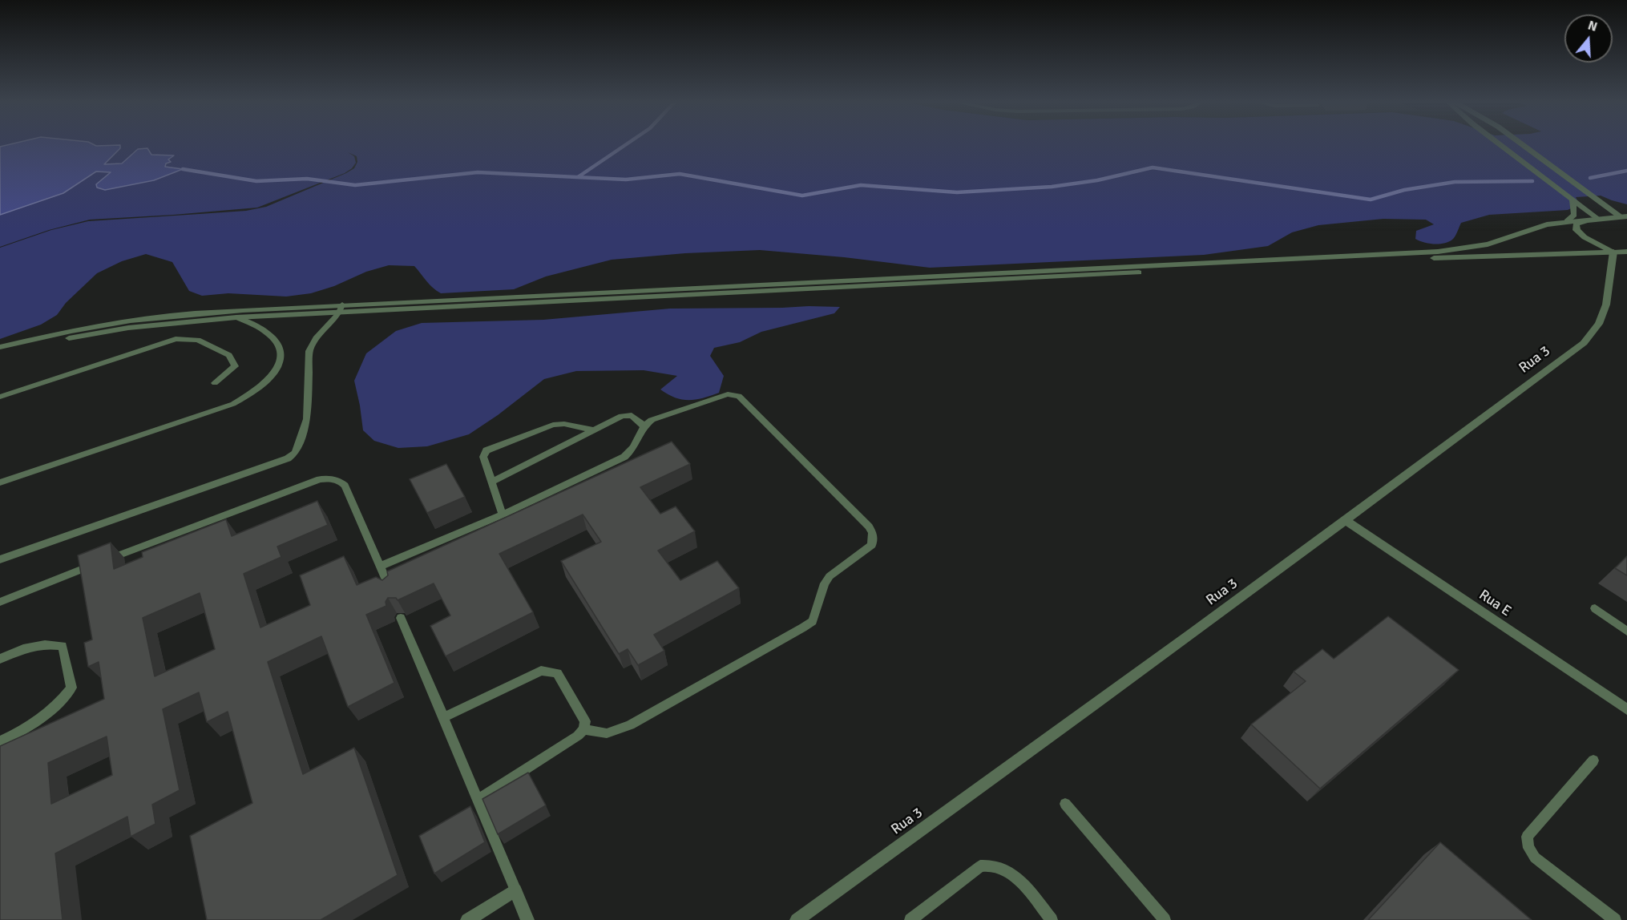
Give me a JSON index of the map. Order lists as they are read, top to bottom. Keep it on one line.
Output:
{"streets":{"street":["Rua 3","Rua E"]},"crossings":[["Rua 3","Rua E"]],"north":"top"}
